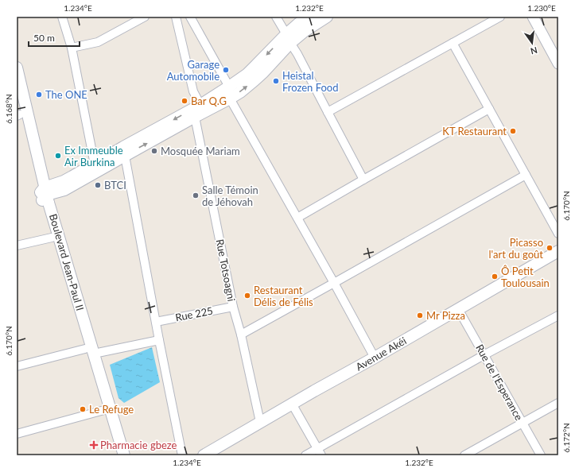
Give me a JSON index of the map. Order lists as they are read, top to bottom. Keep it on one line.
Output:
{"streets":{"main road":["Boulevard Jean-Paul II","Avenue Akéi"],"street":["Rue Totsoagni","Rue 225","Rue de l'Esperance"]},"crossings":[["Rue Totsoagni","Rue 225"],["Rue Totsoagni","Avenue Akéi"],["Avenue Akéi","Rue de l'Esperance"]],"places":{"other":["Garage Automobile","Heistal Frozen Food","The ONE","Bar Q.G","KT Restaurant","Mosquée Mariam","Ex Immeuble Air Burkina","BTCI","Salle Témoin de Jéhovah","Picasso l'art du goût","Ô Petit Toulousain","Restaurant Délis de Félis","Mr Pizza","Le Refuge"],"health":["Pharmacie gbeze"]},"scale_bar":"50 m","north":"bottom","coordinates":["1.234°E","1.232°E","1.230°E","6.168°N","6.170°N","6.172°N"]}
